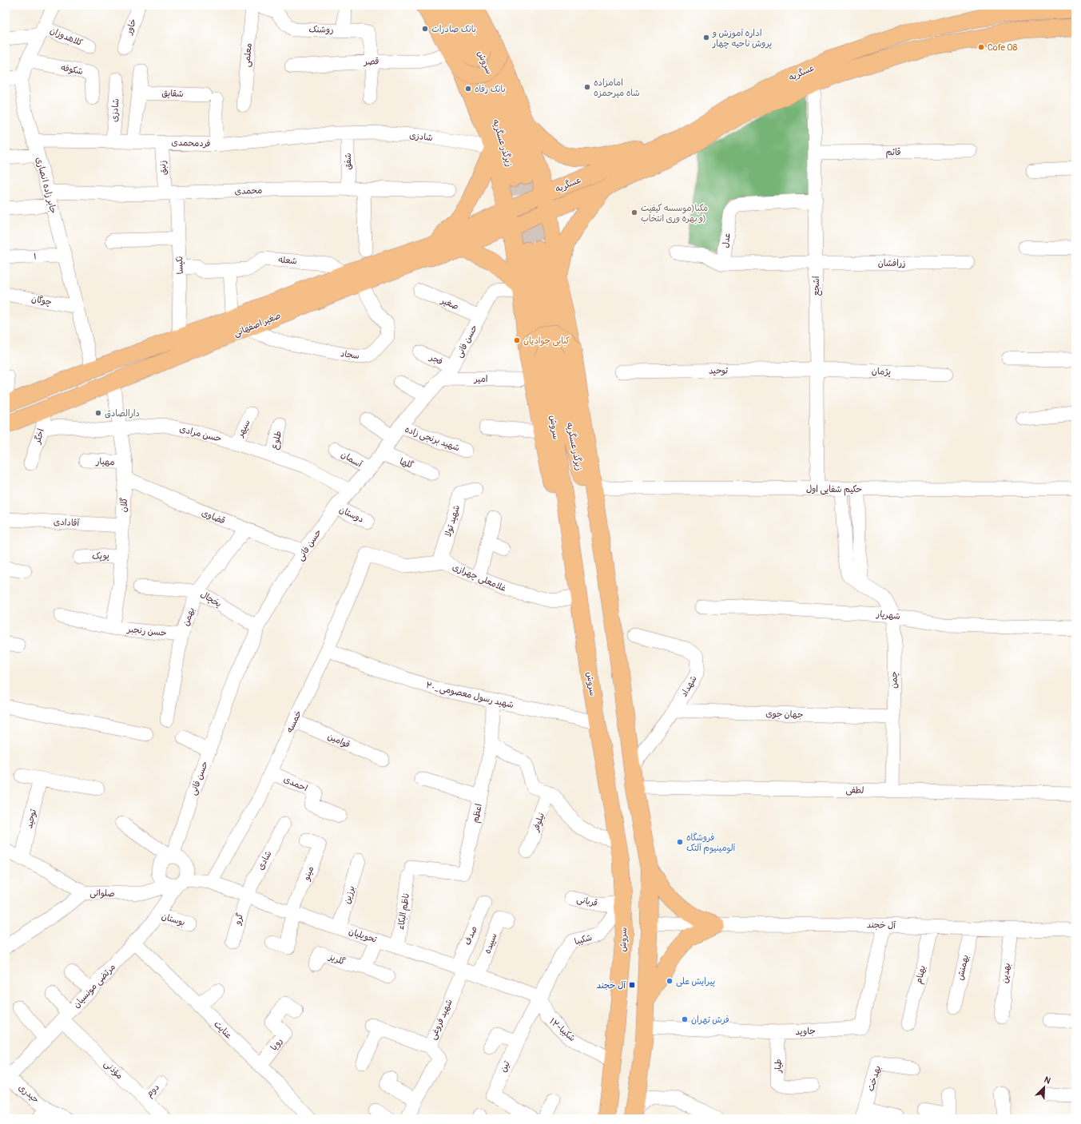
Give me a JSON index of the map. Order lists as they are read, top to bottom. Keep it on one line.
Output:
{"streets":{"main road":["سروش","عسگریه","زیرگذر عسگریه","صغیر اصفهانی"],"street":["خاور","روشنک","کلاهدوزان","معلمی","قصر","شکوفه","شقایق","شادزی","فردمحمدی","قائم","شفق","زنبق","جابر زاده انصاری","محمدی","عدل","۱","شعله","زرافشان","نکیسا","اشجع","چوگان","صغیر","حسن فانی","سجاد","فجر","توحید","پژمان","امیر","سپهر","حسن مرادی","اخگر","شهید برنجی زاده","طلوع","آسمان","مهیار","گلها","حکیم شفایی اول","گلان","دوستان","قضاوی","شهید تولا","آقادادی","پوپک","غلامعلی چهرازی","یخچال","شهریار","بهمن","حسن رنجبر","چمن","شهداد","۲۰_شهید رسول معصومی","جهان جوی","خمسه","قوامین","احمدی","لطفی","اعظم","نیلوفر","شادی","مینو","صلواتی","برزین","قربانی","ناظم البکاء","گرو","بوستان","آل خجند","تحویلیان","صدف","شکیبا","سپیده","گلریز","بهمنش","بهدین","بهنام","مرتضی مونسیان","شهید فروغی","عنایت","۱۲-شکیبا","جاوید","رویا","طیار","تین","مؤذنی","بهدخت","دوم","حیدری"]},"crossings":[["روشنک","معلمی"],["روشنک","قصر"],["کلاهدوزان","جابر زاده انصاری"],["سروش","زیرگذر عسگریه"],["سروش","۲۰_شهید رسول معصومی"],["سروش","قربانی"],["سروش","شکیبا"],["سروش","۱۲-شکیبا"],["شکوفه","جابر زاده انصاری"],["عسگریه","اشجع"],["عسگریه","صغیر اصفهانی"],["شقایق","فردمحمدی"],["شادزی","فردمحمدی"],["شادزی","شفق"],["فردمحمدی","شفق"],["فردمحمدی","زنبق"],["فردمحمدی","جابر زاده انصاری"],["قائم","اشجع"],["شفق","محمدی"],["زنبق","محمدی"],["زنبق","نکیسا"],["جابر زاده انصاری","محمدی"],["جابر زاده انصاری","۱"],["جابر زاده انصاری","چوگان"],["جابر زاده انصاری","صغیر اصفهانی"],["محمدی","نکیسا"],["عدل","اشجع"],["شعله","نکیسا"],["شعله","صغیر اصفهانی"],["زرافشان","اشجع"],["نکیسا","صغیر اصفهانی"],["اشجع","توحید"],["اشجع","پژمان"],["اشجع","حکیم شفایی اول"],["صغیر","حسن فانی"],["صغیر اصفهانی","سجاد"],["صغیر اصفهانی","اخگر"],["صغیر اصفهانی","گلان"],["حسن فانی","فجر"],["حسن فانی","امیر"],["حسن فانی","حسن مرادی"],["حسن فانی","شهید برنجی زاده"],["حسن فانی","آسمان"],["حسن فانی","گلها"],["حسن فانی","دوستان"],["حسن فانی","قضاوی"],["حسن فانی","یخچال"],["حسن فانی","صلواتی"],["حسن فانی","تحویلیان"],["حسن فانی","مرتضی مونسیان"],["توحید","پژمان"],["توحید","صلواتی"],["سپهر","حسن مرادی"],["حسن مرادی","اخگر"],["حسن مرادی","طلوع"],["حسن مرادی","گلان"],["مهیار","گلان"],["گلان","قضاوی"],["گلان","آقادادی"],["گلان","پوپک"],["گلان","حسن رنجبر"],["قضاوی","بهمن"],["شهید تولا","غلامعلی چهرازی"],["غلامعلی چهرازی","خمسه"],["یخچال","بهمن"],["شهریار","چمن"],["بهمن","حسن رنجبر"],["چمن","جهان جوی"],["چمن","لطفی"],["شهداد","جهان جوی"],["۲۰_شهید رسول معصومی","خمسه"],["۲۰_شهید رسول معصومی","اعظم"],["خمسه","قوامین"],["خمسه","احمدی"],["خمسه","تحویلیان"],["اعظم","ناظم البکاء"],["شادی","گرو"],["شادی","تحویلیان"],["مینو","تحویلیان"],["صلواتی","تحویلیان"],["صلواتی","مرتضی مونسیان"],["برزین","تحویلیان"],["قربانی","شکیبا"],["ناظم البکاء","تحویلیان"],["گرو","تحویلیان"],["بوستان","مرتضی مونسیان"],["آل خجند","بهمنش"],["آل خجند","بهدین"],["آل خجند","بهنام"],["آل خجند","جاوید"],["تحویلیان","صدف"],["تحویلیان","شکیبا"],["تحویلیان","سپیده"],["تحویلیان","مرتضی مونسیان"],["تحویلیان","شهید فروغی"],["تحویلیان","۱۲-شکیبا"],["تحویلیان","تین"],["صدف","شهید فروغی"],["شکیبا","۱۲-شکیبا"],["شکیبا","تین"],["مرتضی مونسیان","عنایت"],["مرتضی مونسیان","مؤذنی"],["مرتضی مونسیان","حیدری"],["عنایت","رویا"],["۱۲-شکیبا","تین"],["جاوید","طیار"],["مؤذنی","دوم"]],"places":{"other":["بانک صادرات","اداره آموزش و پروش ناحیه چهار","Cofe 08","امامزاده شاه میرحمزه","بانک رفاه","مکبا(موسسه کیفیت و بهره وری انتخاب)","کبابی جوادیان","دارالصادق","فروشگاه آلومینیوم آلتک","پیرایش علی","فرش تهران"],"transit":["آل خجند"]},"north":"top right"}
